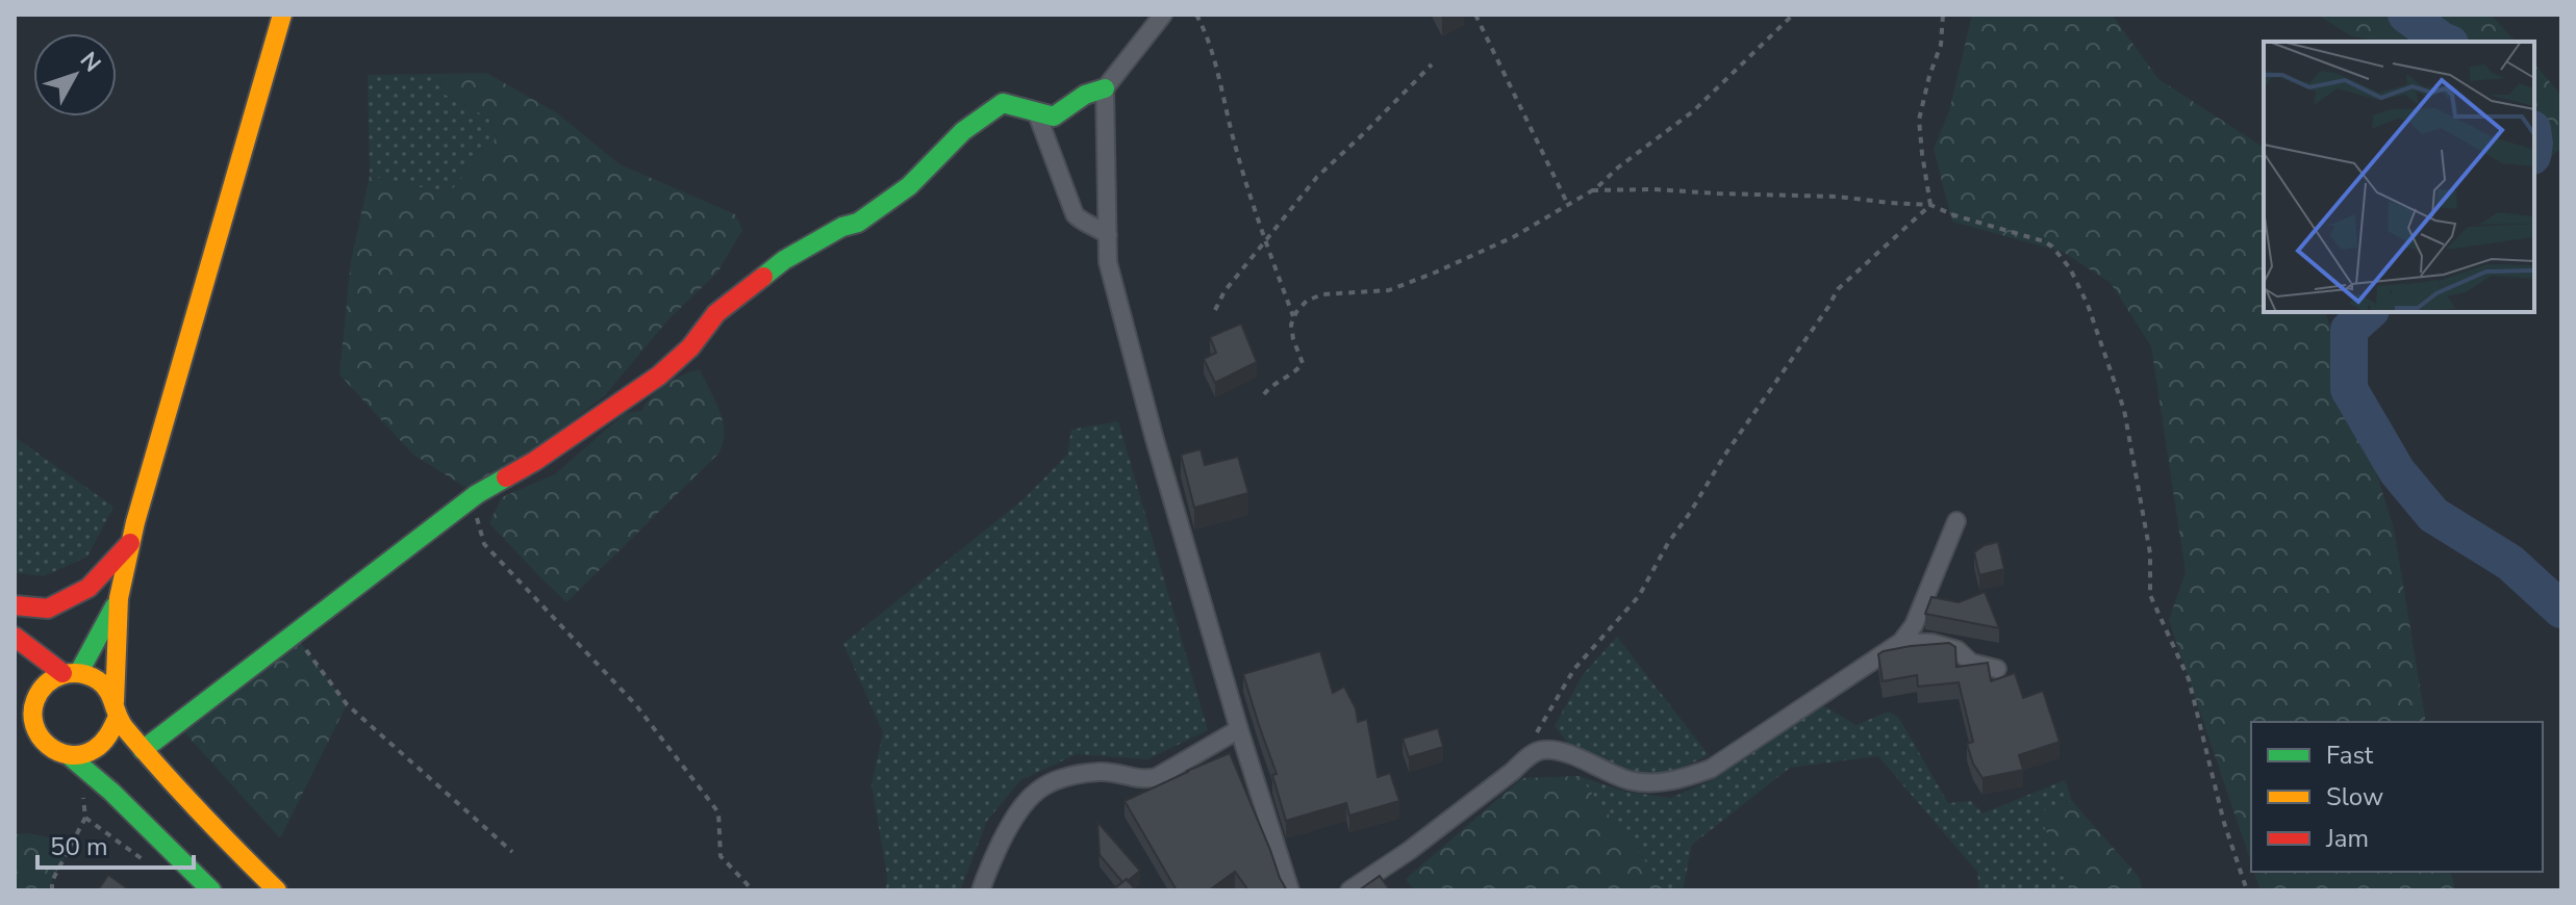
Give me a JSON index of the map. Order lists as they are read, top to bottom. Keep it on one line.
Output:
{"legend":["Fast","Slow","Jam"],"scale_bar":"50 m","north":"top right"}
